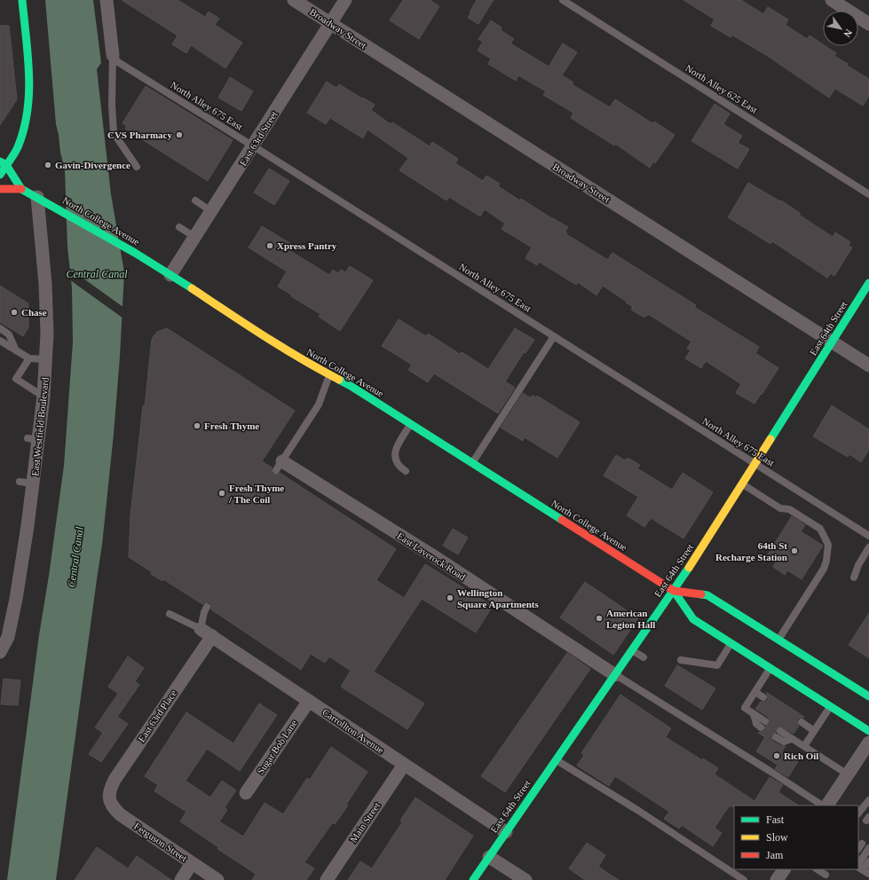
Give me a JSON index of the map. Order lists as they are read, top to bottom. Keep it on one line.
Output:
{"streets":{"main road":["North College Avenue","East 64th Street"],"street":["Broadway Street","East 63rd Street","East Westfield Boulevard","East Laverock Road","East 63rd Place","Carrollton Avenue","Sugar Bob Lane","Main Street","Ferguson Street"],"lane":["North Alley 625 East","North Alley 675 East"]},"crossings":[["Broadway Street","East 63rd Street"],["Broadway Street","East 64th Street"],["North Alley 675 East","East 63rd Street"],["North Alley 675 East","East 64th Street"],["East 63rd Street","North College Avenue"],["North College Avenue","East 64th Street"],["North College Avenue","East Westfield Boulevard"],["East 64th Street","East Laverock Road"],["East 64th Street","Carrollton Avenue"],["East 63rd Place","Carrollton Avenue"],["East 63rd Place","Ferguson Street"],["Carrollton Avenue","Sugar Bob Lane"],["Carrollton Avenue","Main Street"]],"water":["Central Canal"],"places":["CVS Pharmacy","Gavin-Divergence","Xpress Pantry","Chase","Fresh Thyme","Fresh Thyme / The Coil","64th St Recharge Station","Wellington Square Apartments","American Legion Hall","Rich Oil"],"legend":["Fast","Slow","Jam"],"north":"bottom right"}
